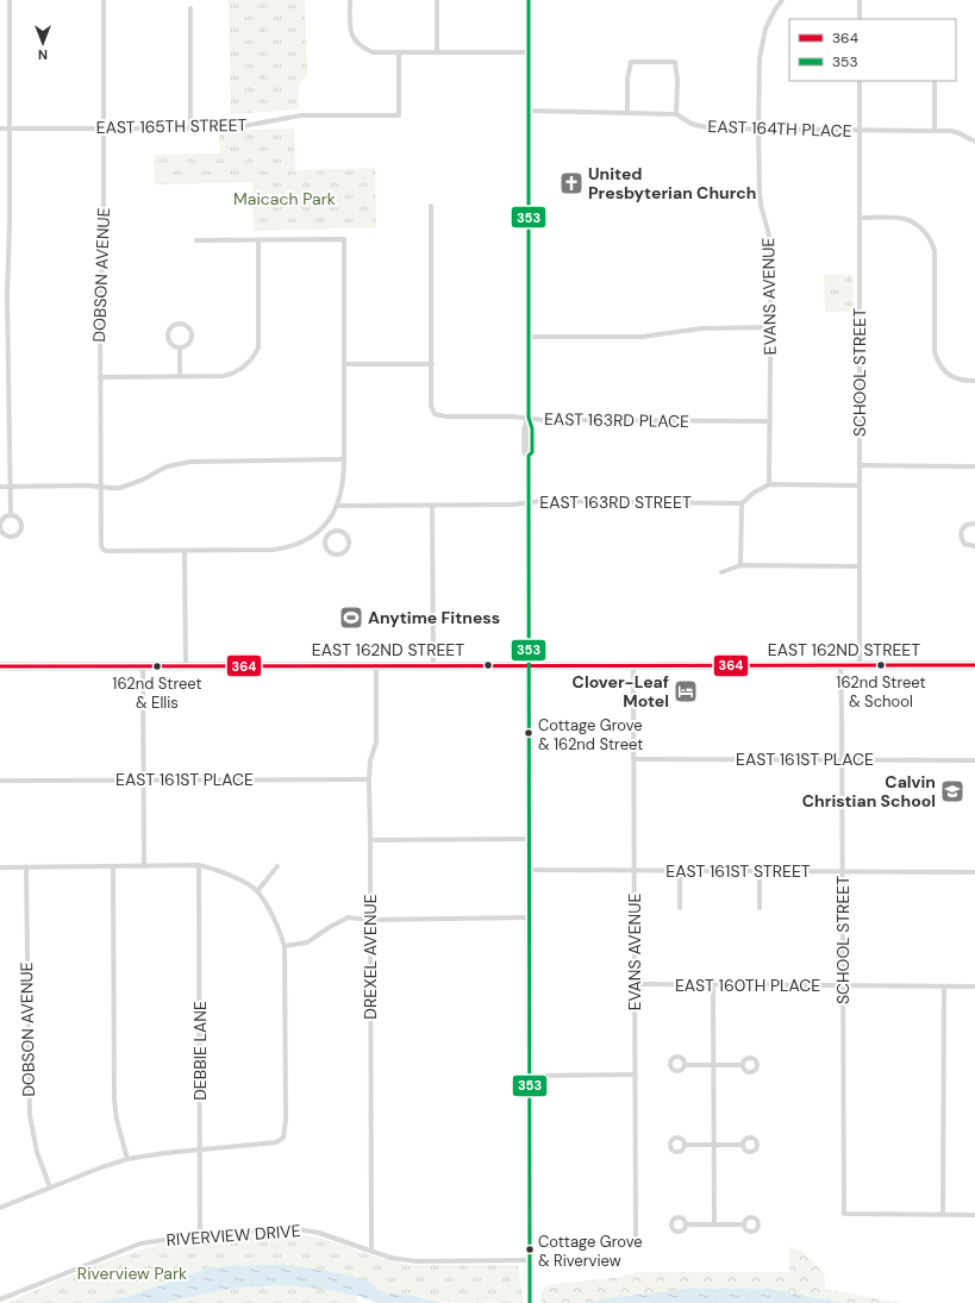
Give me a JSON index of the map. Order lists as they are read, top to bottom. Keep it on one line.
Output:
{"streets":{"main road":["EAST 162ND STREET"],"street":["EAST 165TH STREET","EAST 164TH PLACE","DOBSON AVENUE","EVANS AVENUE","SCHOOL STREET","EAST 163RD PLACE","EAST 163RD STREET","EAST 161ST PLACE","EAST 161ST STREET","DREXEL AVENUE","EAST 160TH PLACE","DEBBIE LANE","RIVERVIEW DRIVE"]},"crossings":[["EAST 165TH STREET","DOBSON AVENUE"],["EAST 164TH PLACE","EVANS AVENUE"],["EAST 164TH PLACE","SCHOOL STREET"],["EVANS AVENUE","EAST 163RD PLACE"],["EVANS AVENUE","EAST 162ND STREET"],["EVANS AVENUE","EAST 161ST PLACE"],["EVANS AVENUE","EAST 161ST STREET"],["EVANS AVENUE","EAST 160TH PLACE"],["SCHOOL STREET","EAST 162ND STREET"],["SCHOOL STREET","EAST 161ST PLACE"],["SCHOOL STREET","EAST 161ST STREET"],["SCHOOL STREET","EAST 160TH PLACE"],["EAST 162ND STREET","DREXEL AVENUE"],["EAST 161ST PLACE","DREXEL AVENUE"],["DREXEL AVENUE","RIVERVIEW DRIVE"],["DEBBIE LANE","RIVERVIEW DRIVE"]],"parks":["Maicach Park","Riverview Park"],"places":{"church":["United Presbyterian Church"],"sports":["Anytime Fitness"],"other":["162nd Street & School","162nd Street & Ellis","Cottage Grove & 162nd Street","Cottage Grove & Riverview"],"hotel":["Clover-Leaf Motel"],"school or university":["Calvin Christian School"]},"lines":["transit line 353","transit line 364"],"legend":["364","353"],"north":"bottom"}
